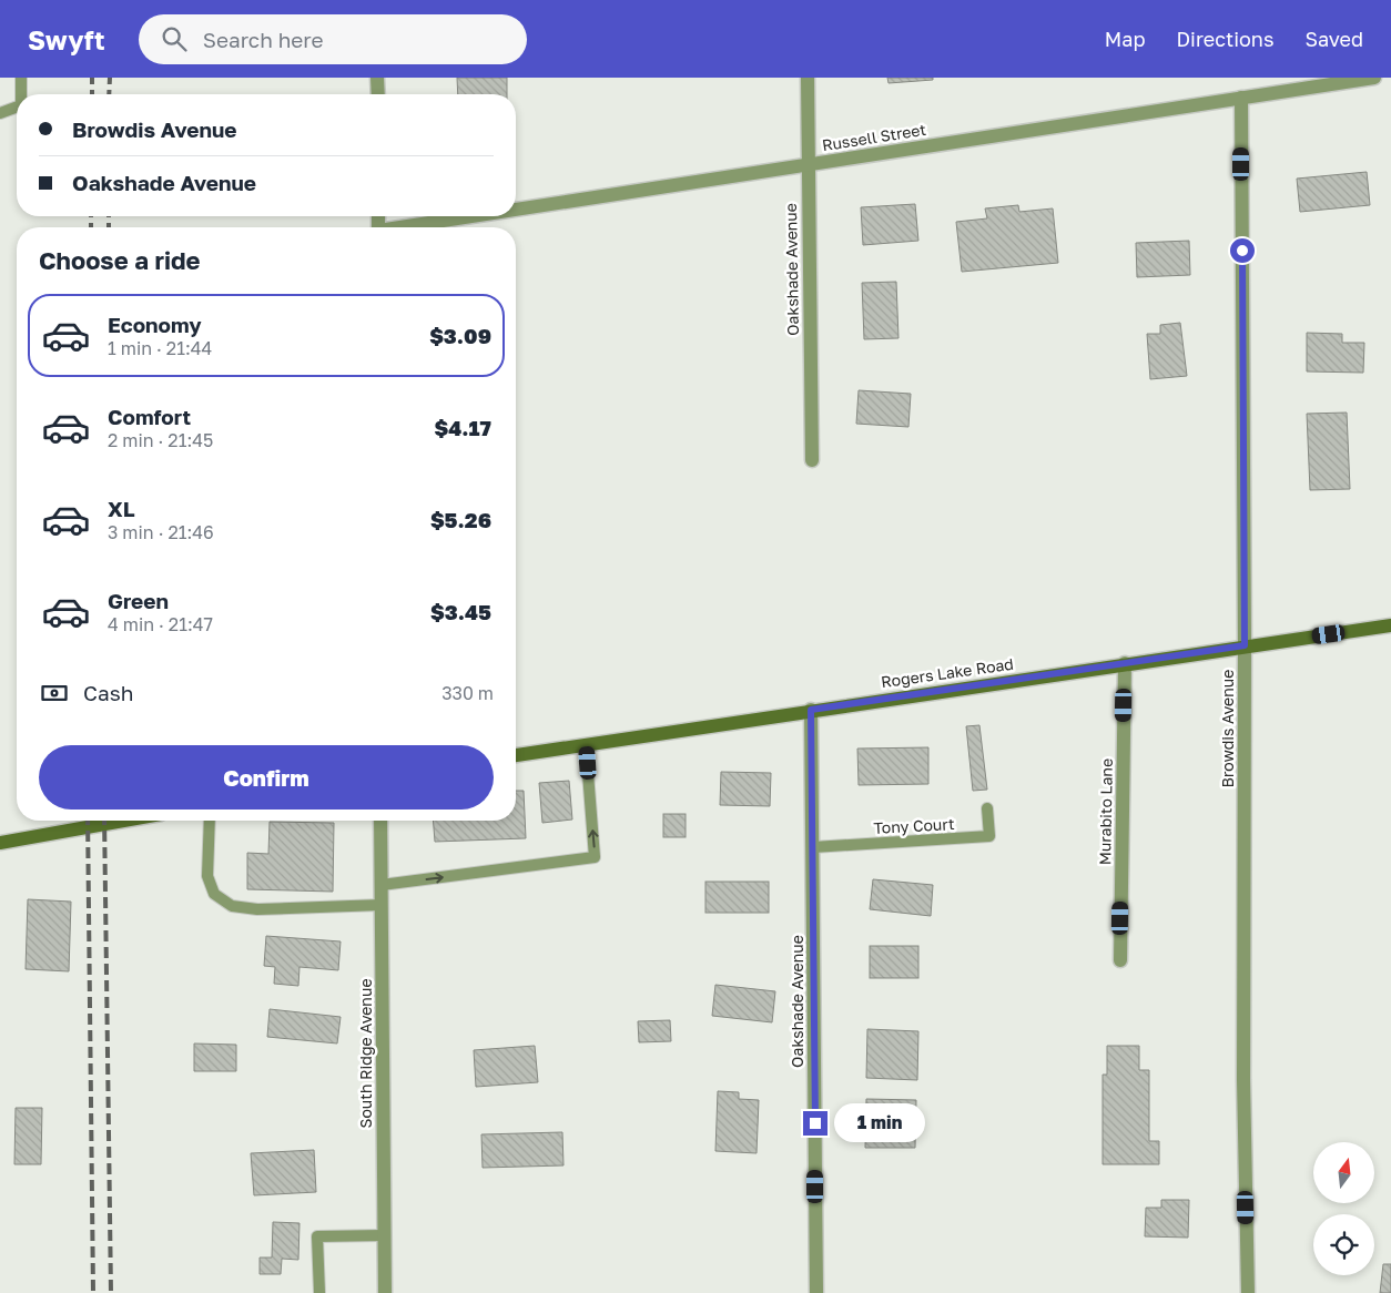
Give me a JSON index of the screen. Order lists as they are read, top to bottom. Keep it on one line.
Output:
{"streets":{"main road":["Rogers Lake Road"],"street":["Russell Street","Oakshade Avenue","Browdis Avenue","Murabito Lane","South Ridge Avenue"],"lane":["Tony Court"]},"crossings":[["Russell Street","Oakshade Avenue"],["Russell Street","Browdis Avenue"],["Oakshade Avenue","Rogers Lake Road"],["Oakshade Avenue","Tony Court"],["Rogers Lake Road","Browdis Avenue"],["Rogers Lake Road","Murabito Lane"]],"north":"top","page":{"header":"Swyft","search":"Search here","nav":["Map","Directions","Saved"],"banner":["Browdis Avenue","Oakshade Avenue"],"heading":"Choose a ride","list":[{"name":"Economy","note":"1 min · 21:44","value":"$3.09"},{"name":"Comfort","note":"2 min · 21:45","value":"$4.17"},{"name":"XL","note":"3 min · 21:46","value":"$5.26"},{"name":"Green","note":"4 min · 21:47","value":"$3.45"}],"pay":["Cash","330 m"],"buttons":"Confirm","bubble":"1 min"}}
